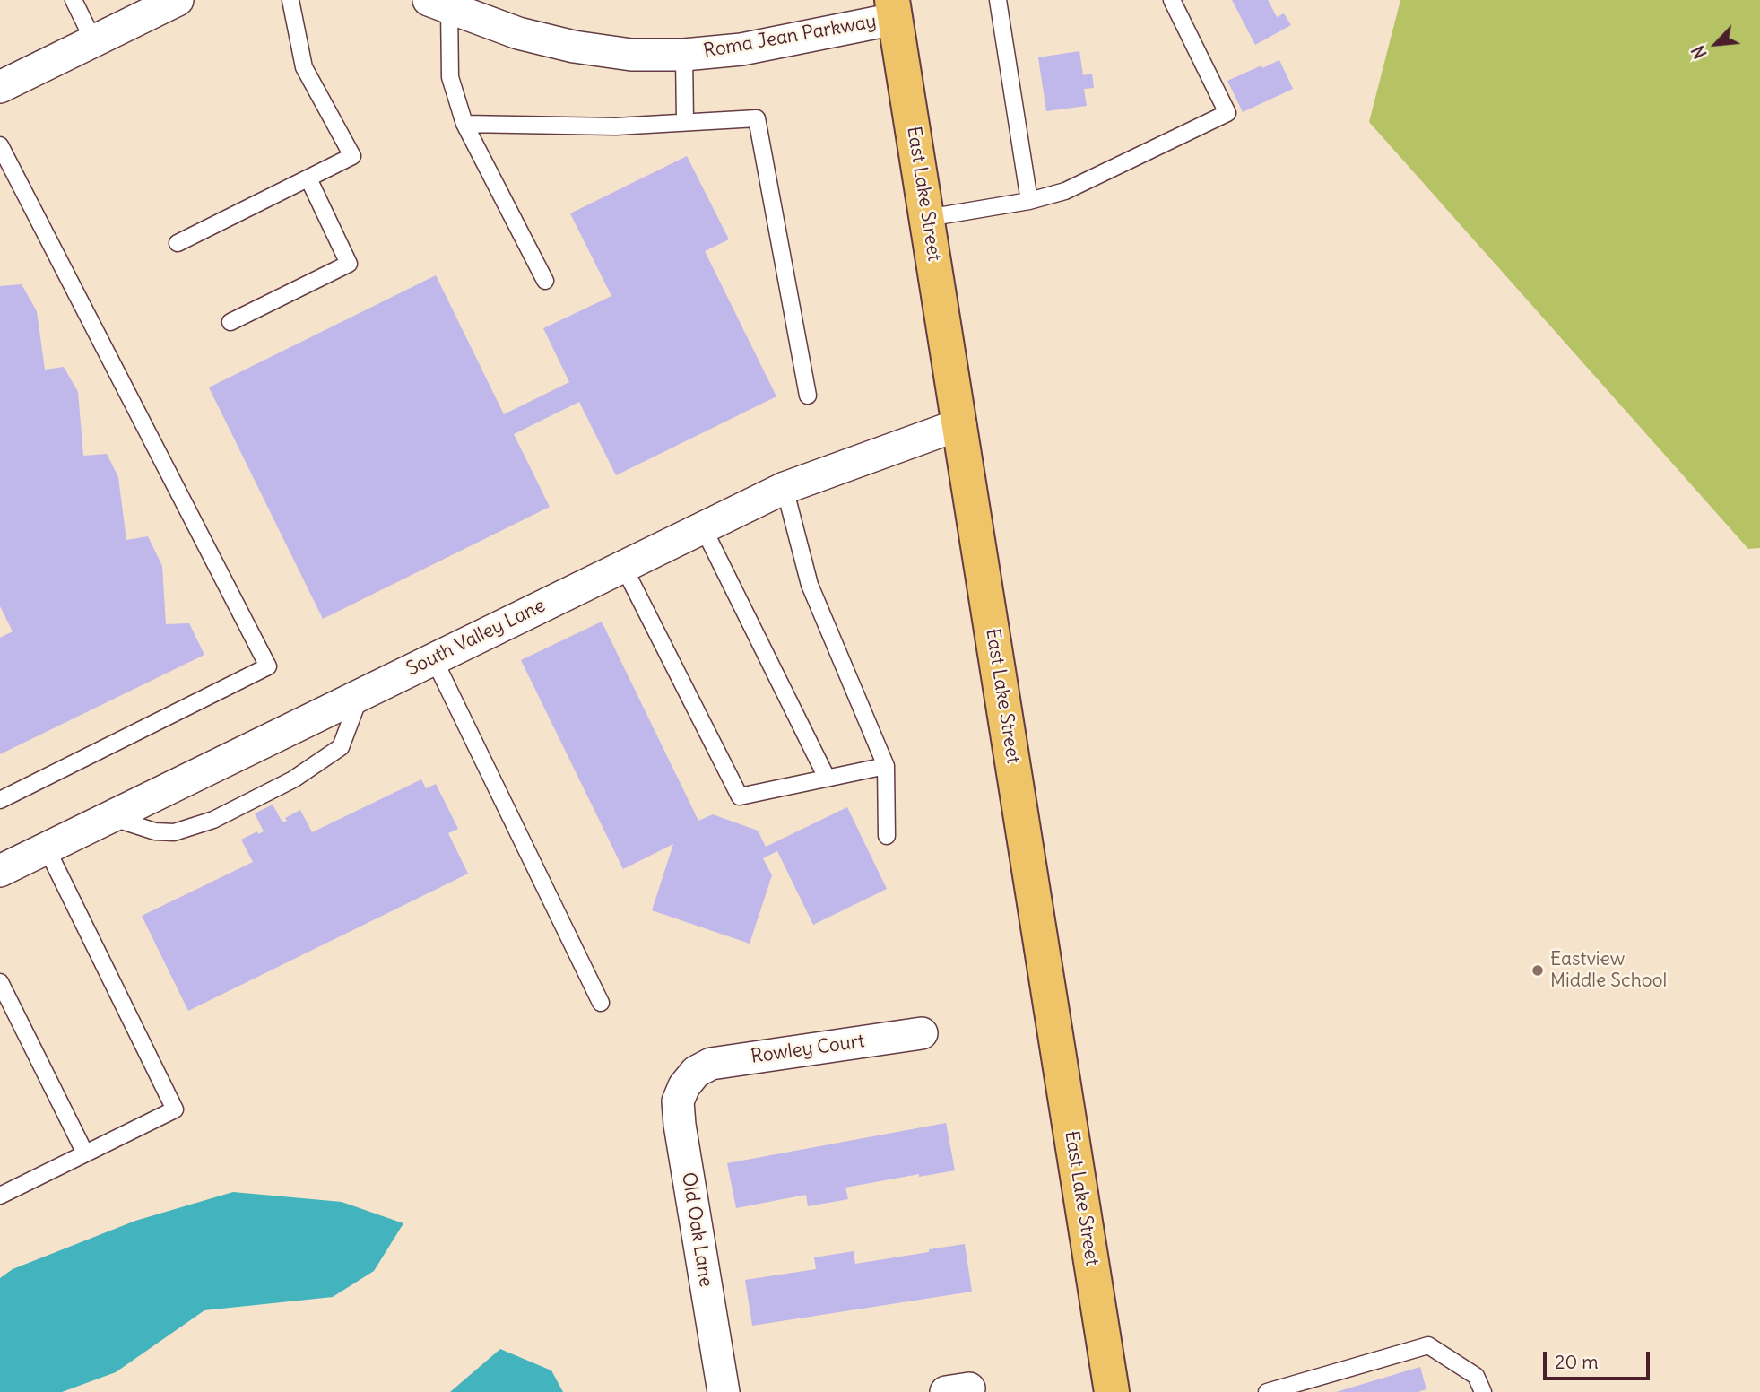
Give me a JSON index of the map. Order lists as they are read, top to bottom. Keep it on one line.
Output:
{"streets":{"highway":["East Lake Street"],"street":["Roma Jean Parkway","South Valley Lane","Rowley Court","Old Oak Lane"]},"crossings":[["Roma Jean Parkway","East Lake Street"],["East Lake Street","South Valley Lane"],["Rowley Court","Old Oak Lane"]],"places":["Eastview Middle School"],"scale_bar":"20 m","north":"bottom left"}
